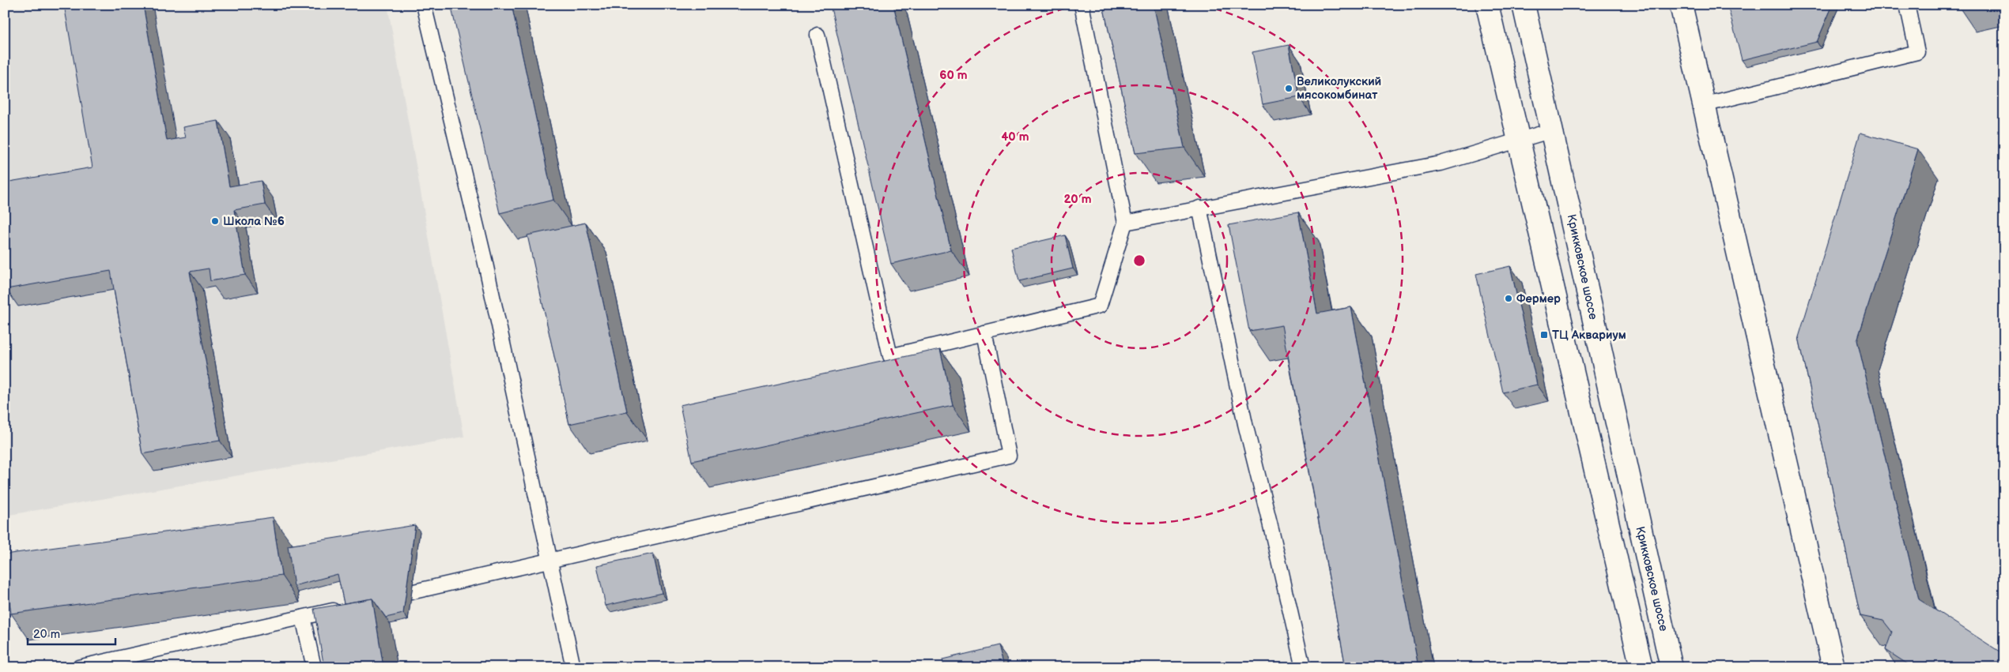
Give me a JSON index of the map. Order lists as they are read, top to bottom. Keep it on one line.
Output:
{"streets":{"main road":["Крикковское шоссе"]},"places":{"other":["Великолукский мясокомбинат","Школа №6","Фермер"],"transit":["ТЦ Аквариум"]},"scale_bar":"20 m","rings":["60 m","40 m","20 m"]}
